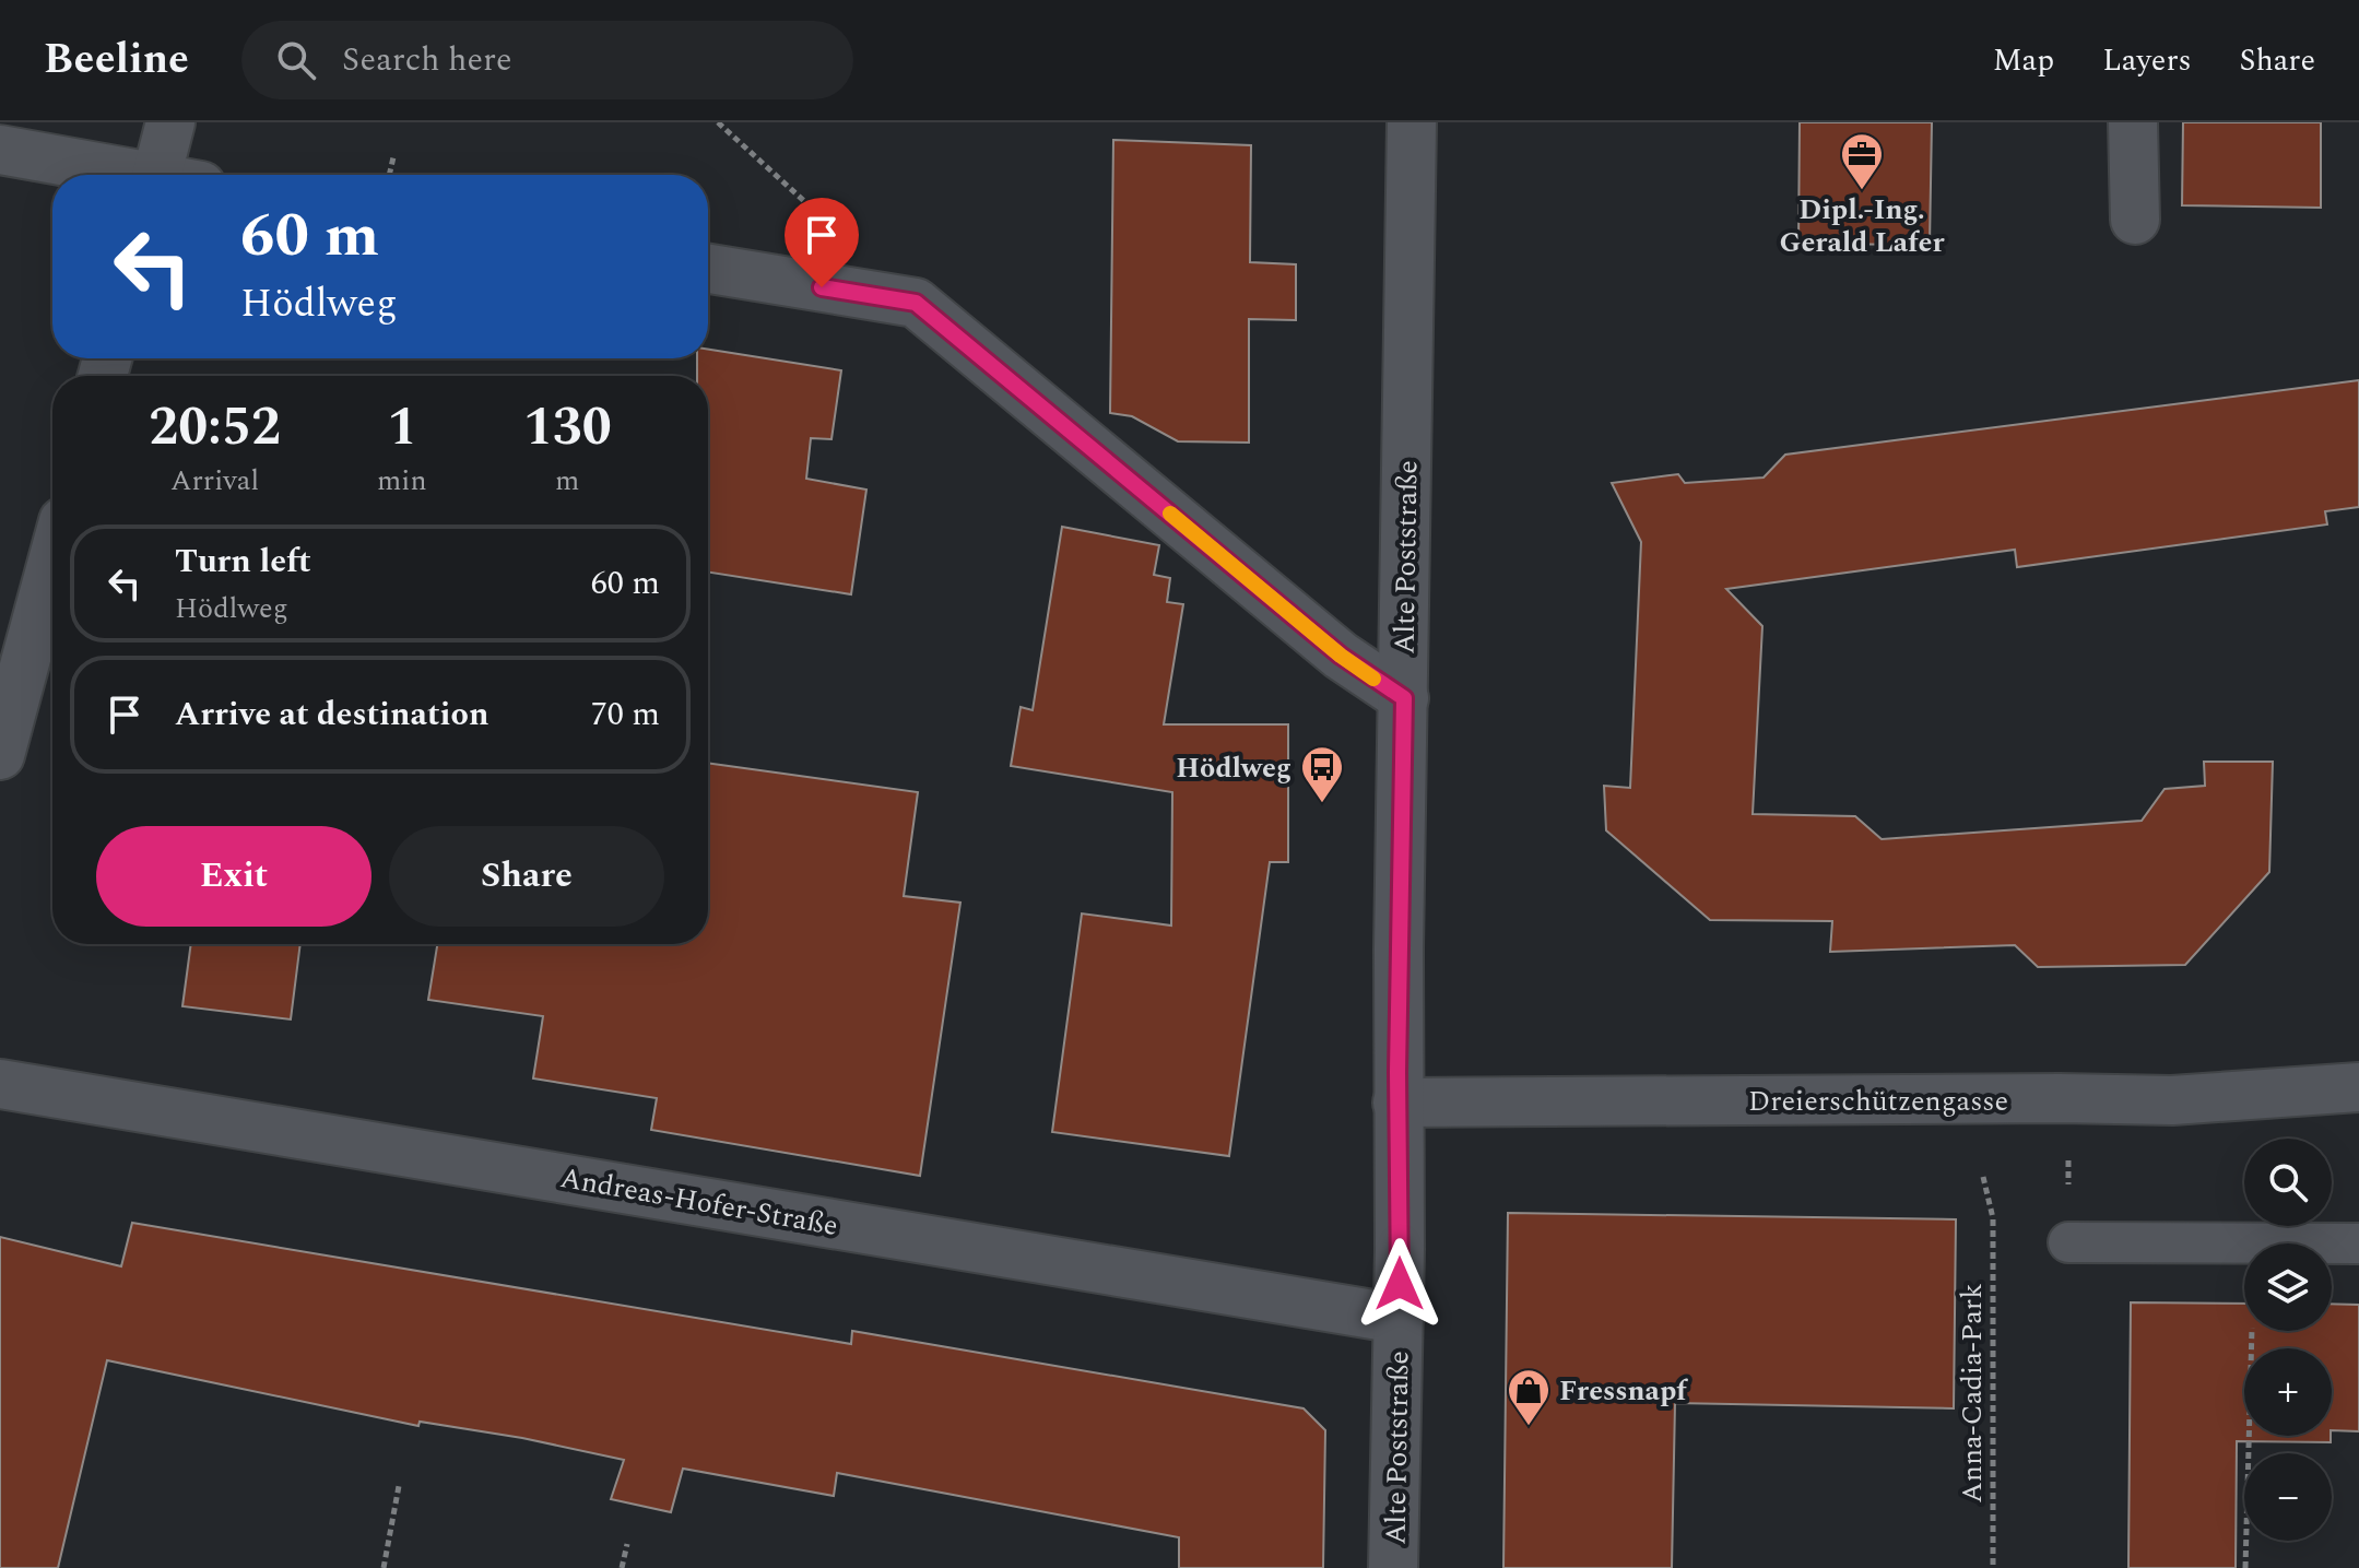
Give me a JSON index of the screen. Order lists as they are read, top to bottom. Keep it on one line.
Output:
{"streets":{"street":["Alte Poststraße","Dreierschützengasse","Andreas-Hofer-Straße"],"path":["Anna-Cadia-Park"]},"crossings":[["Alte Poststraße","Dreierschützengasse"],["Alte Poststraße","Andreas-Hofer-Straße"]],"places":{"office":["Dipl.-Ing. Gerald Lafer"],"bus stop":["Hödlweg"],"shop":["Fressnapf"]},"page":{"header":"Beeline","search":"Search here","nav":["Map","Layers","Share"],"turn":["60 m","Hödlweg"],"eta":["20:52","Arrival","1","min","130","m"],"list":[{"name":"Turn left","note":"Hödlweg","value":"60 m"},{"name":"Arrive at destination","value":"70 m"}],"buttons":["Exit","Share"],"map_buttons":["+","−"]}}
